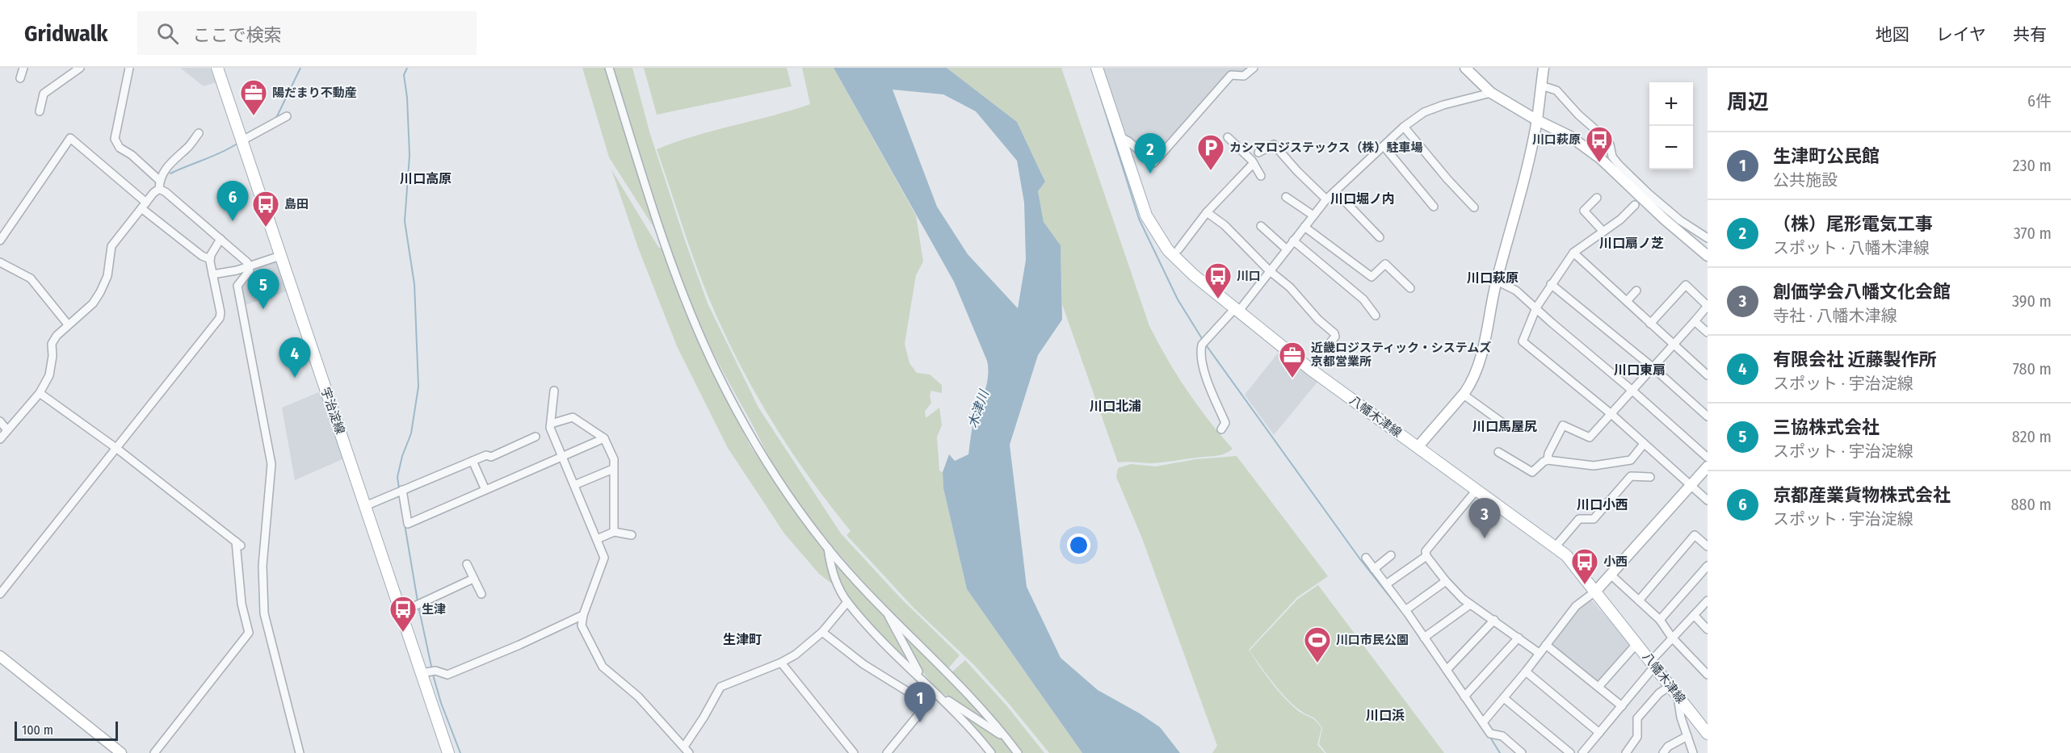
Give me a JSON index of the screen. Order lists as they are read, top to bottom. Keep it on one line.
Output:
{"streets":{"main road":["宇治淀線","八幡木津線"]},"districts":["川口高原","川口堀ノ内","川口扇ノ芝","川口萩原","川口東扇","川口北浦","川口馬屋尻","川口小西","生津町","川口浜"],"water":["木津川"],"places":{"office":["陽だまり不動産","近畿ロジスティック・システムズ 京都営業所"],"bus stop":["川口萩原","島田","川口","小西","生津"],"parking":["カシマロジステックス（株）駐車場"],"sports":["川口市民公園"]},"scale_bar":"100 m","page":{"header":"Gridwalk","search":"ここで検索","nav":["地図","レイヤ","共有"],"heading":["周辺","6件"],"map_buttons":["+","−"],"list":[{"mark":"1","name":"生津町公民館","note":"公共施設","value":"230 m"},{"mark":"2","name":"（株）尾形電気工事","note":"スポット · 八幡木津線","value":"370 m"},{"mark":"3","name":"創価学会八幡文化会館","note":"寺社 · 八幡木津線","value":"390 m"},{"mark":"4","name":"有限会社 近藤製作所","note":"スポット · 宇治淀線","value":"780 m"},{"mark":"5","name":"三協株式会社","note":"スポット · 宇治淀線","value":"820 m"},{"mark":"6","name":"京都産業貨物株式会社","note":"スポット · 宇治淀線","value":"880 m"}],"pins":["2","6","5","4","3","1"],"scale":"100 m"}}
